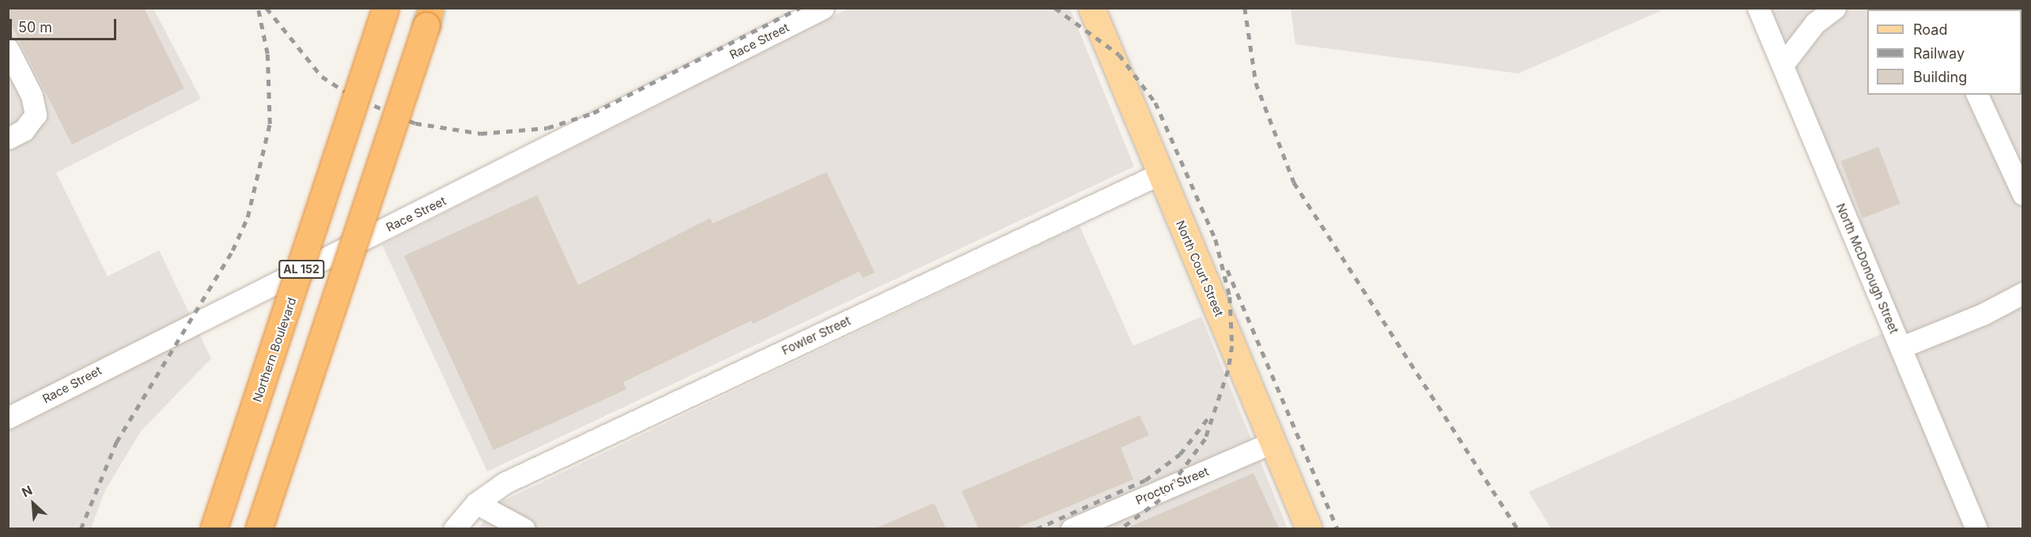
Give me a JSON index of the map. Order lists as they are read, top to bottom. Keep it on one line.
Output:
{"streets":{"highway":["AL 152","Northern Boulevard"],"main road":["North Court Street"],"street":["Race Street","North McDonough Street","Fowler Street","Proctor Street"]},"crossings":[["North Court Street","Fowler Street"],["North Court Street","Proctor Street"]],"legend":["Road","Railway","Building"],"scale_bar":"50 m","north":"top left"}
